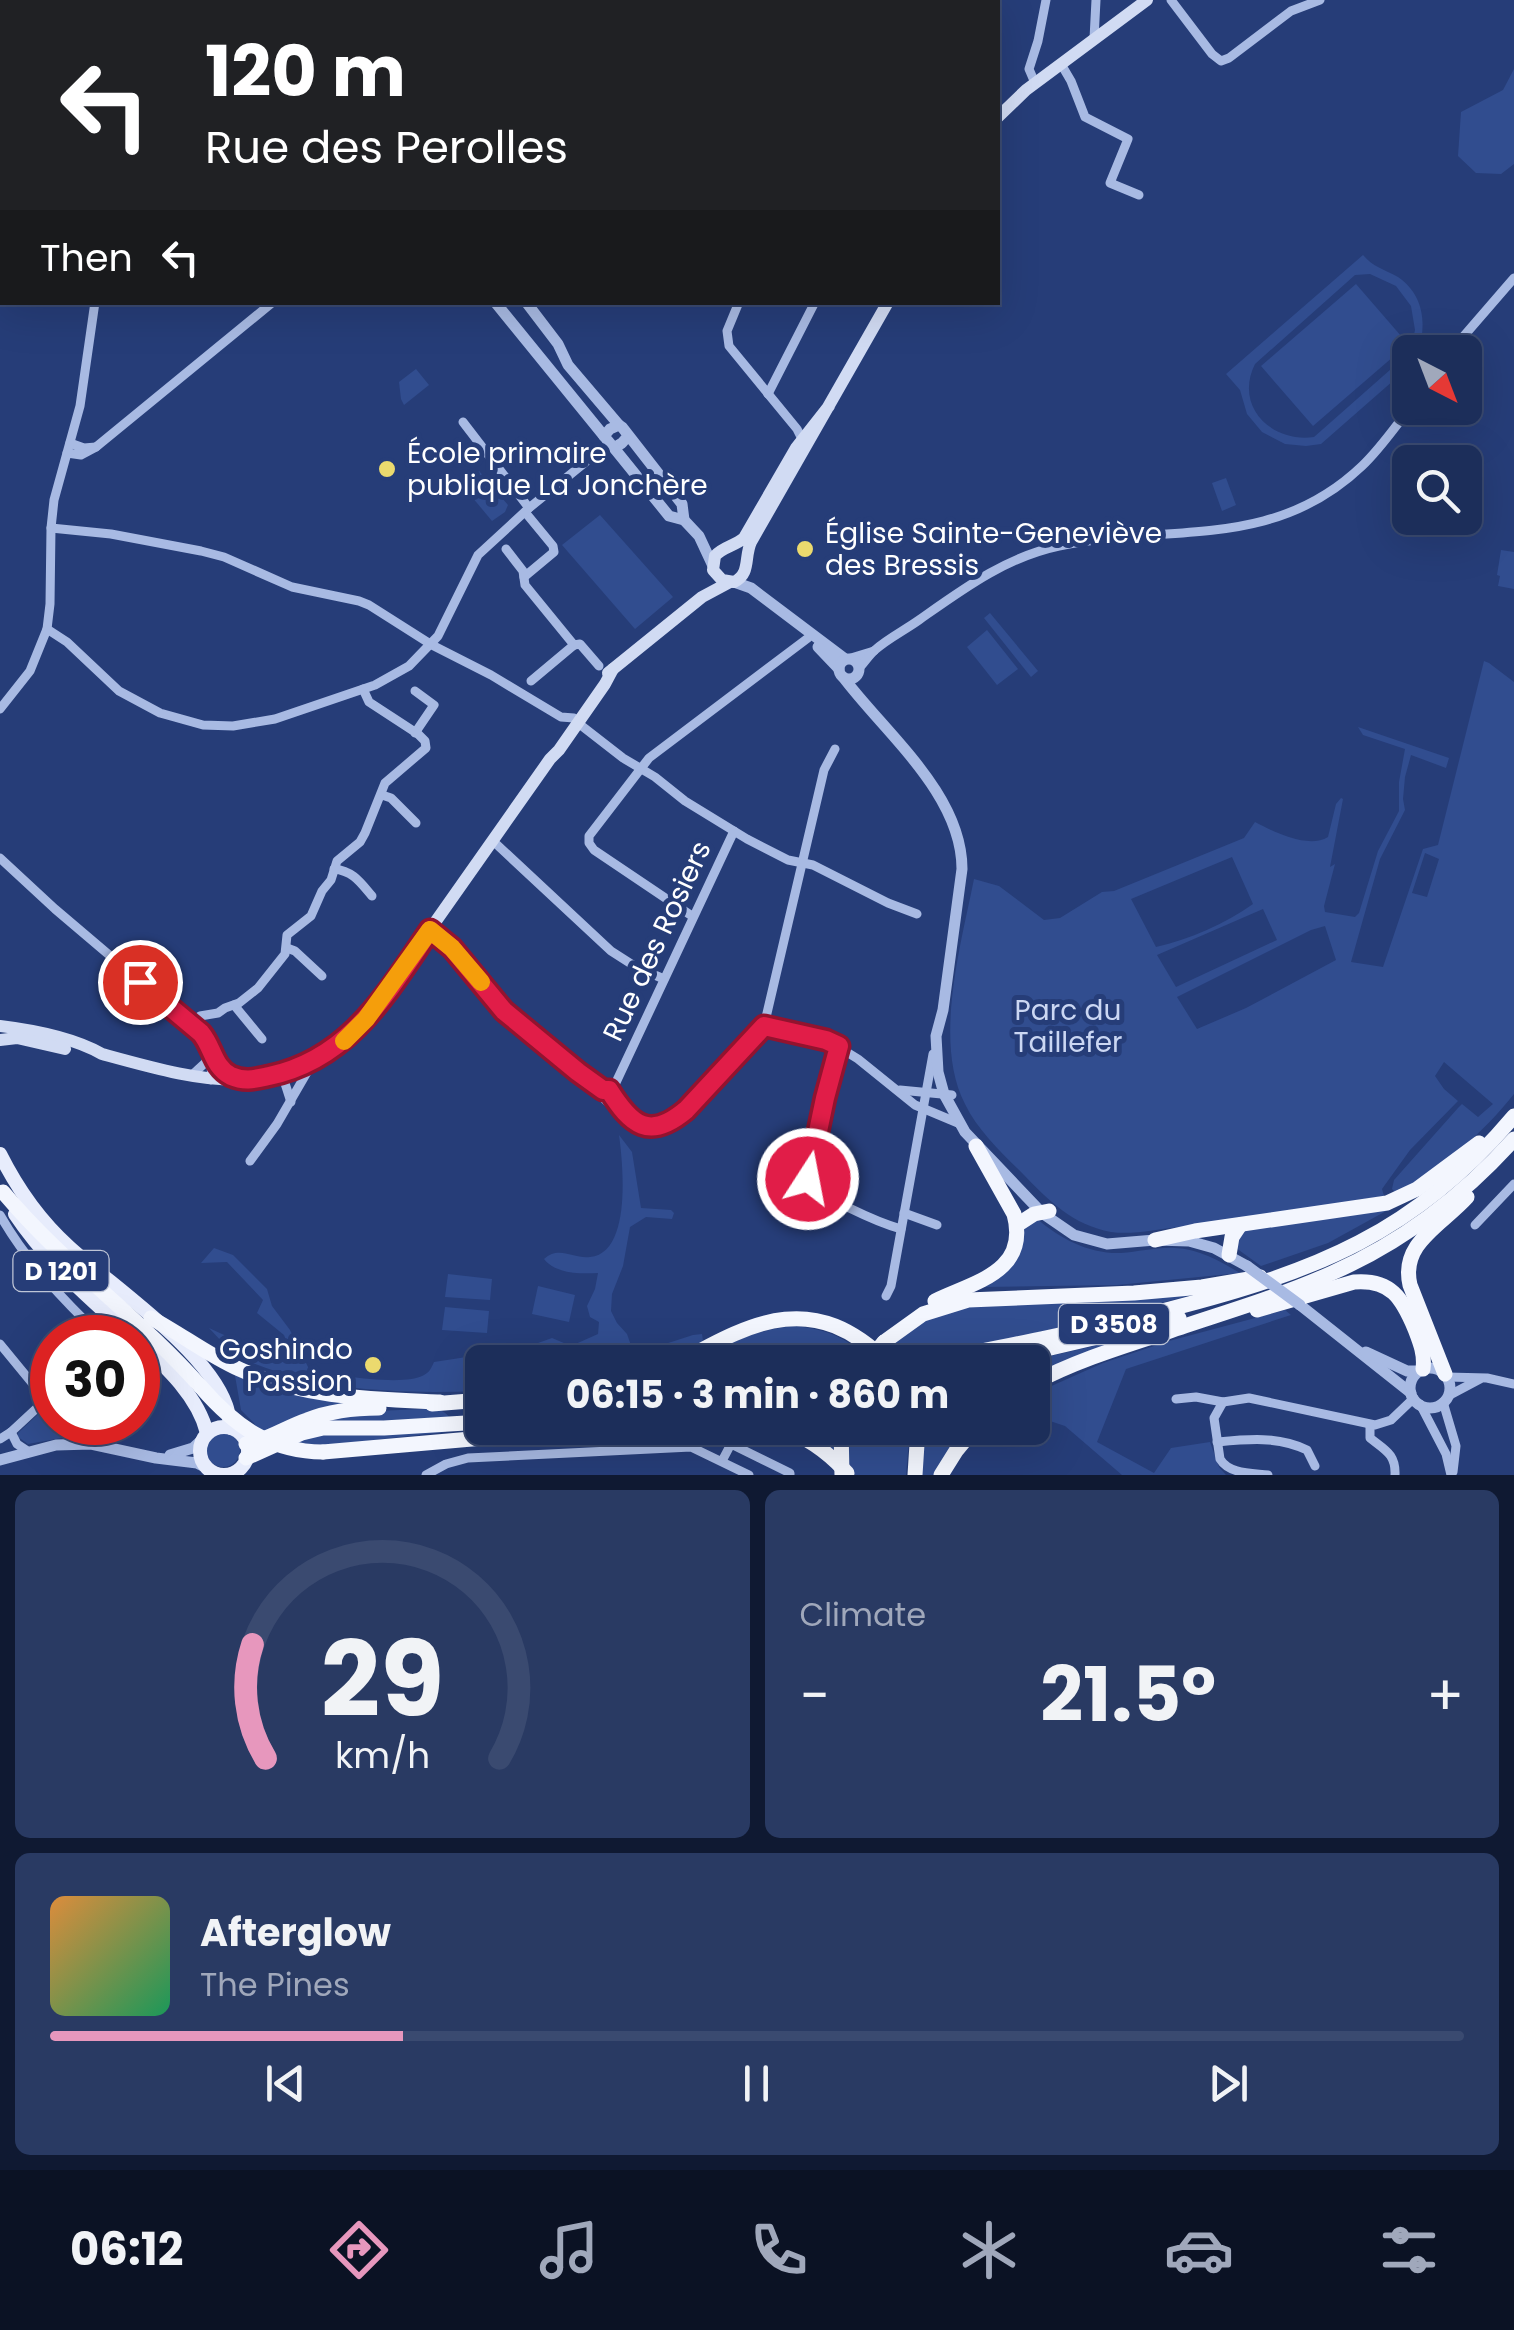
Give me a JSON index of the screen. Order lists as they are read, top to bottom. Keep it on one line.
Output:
{"streets":{"highway":["D 3508"],"main road":["D 1201"],"street":["Rue des Rosiers"]},"parks":["Parc du Taillefer"],"places":["École primaire publique La Jonchère","Église Sainte-Geneviève des Bressis","Goshindo Passion"],"north":"bottom right","page":{"turn":["120 m","Rue des Perolles"],"then":"Then","limit":"30","trip":"06:15 · 3 min · 860 m","tile":"Climate","heat":["−","21.5°","+"],"song":["Afterglow","The Pines"],"tabs":"06:12","gauge":["29","km/h"]}}
